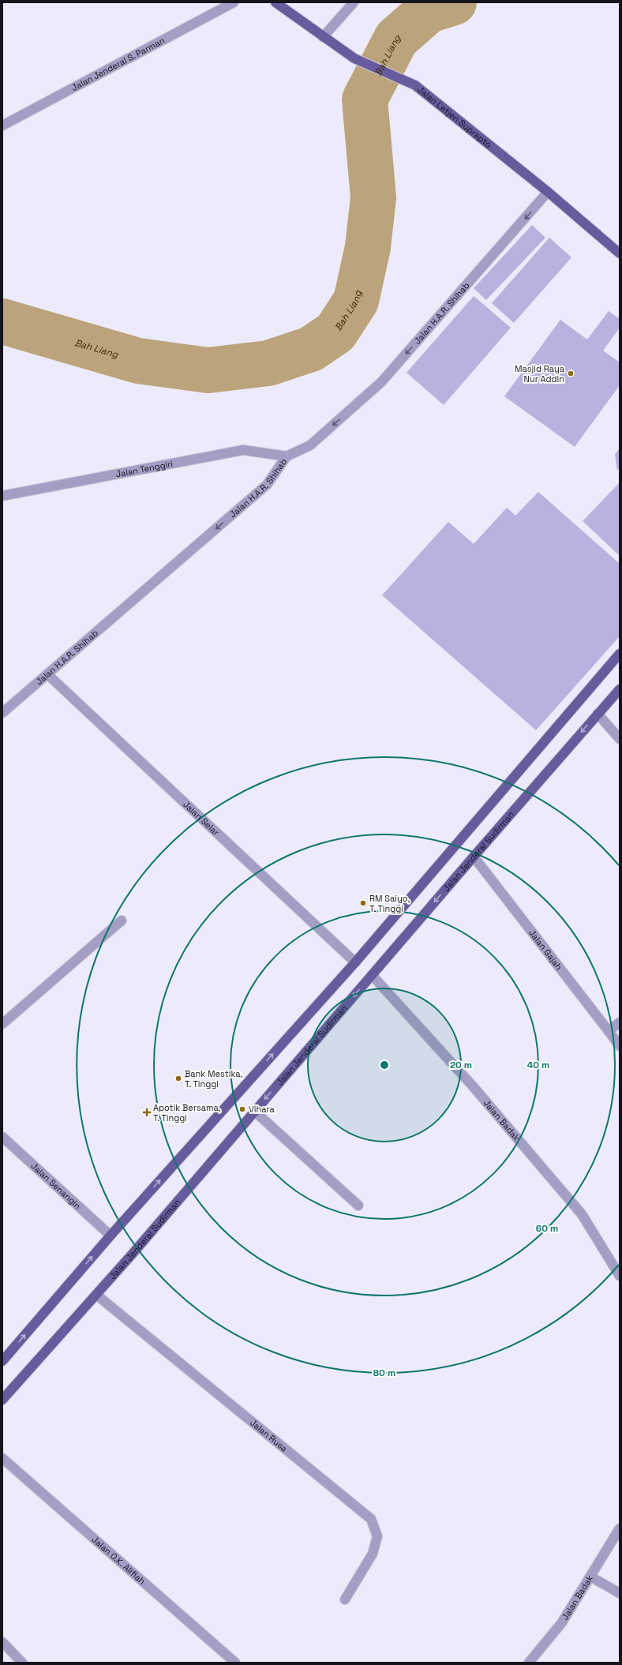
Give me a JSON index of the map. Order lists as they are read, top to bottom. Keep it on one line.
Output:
{"streets":{"main road":["Jalan Letjen Suprapto","Jalan Jenderal Sudirman"],"street":["Jalan Jenderal S. Parman","Jalan H.A.R. Shihab","Jalan Tenggiri","Jalan Selar","Jalan Gajah","Jalan Badak","Jalan Senangin","Jalan Rusa","Jalan O.K. Alifiah"]},"crossings":[["Jalan Letjen Suprapto","Jalan H.A.R. Shihab"],["Jalan H.A.R. Shihab","Jalan Tenggiri"],["Jalan H.A.R. Shihab","Jalan Selar"],["Jalan Jenderal Sudirman","Jalan Gajah"],["Jalan Jenderal Sudirman","Jalan Badak"],["Jalan Jenderal Sudirman","Jalan Rusa"]],"one_way":["Jalan H.A.R. Shihab"],"water":["Bah Liang"],"places":{"other":["Masjid Raya Nur Addin","RM Saiyo, T. Tinggi","Bank Mestika, T. Tinggi","Vihara"],"health":["Apotik Bersama, T. Tinggi"]},"rings":["20 m","40 m","60 m","80 m"]}
